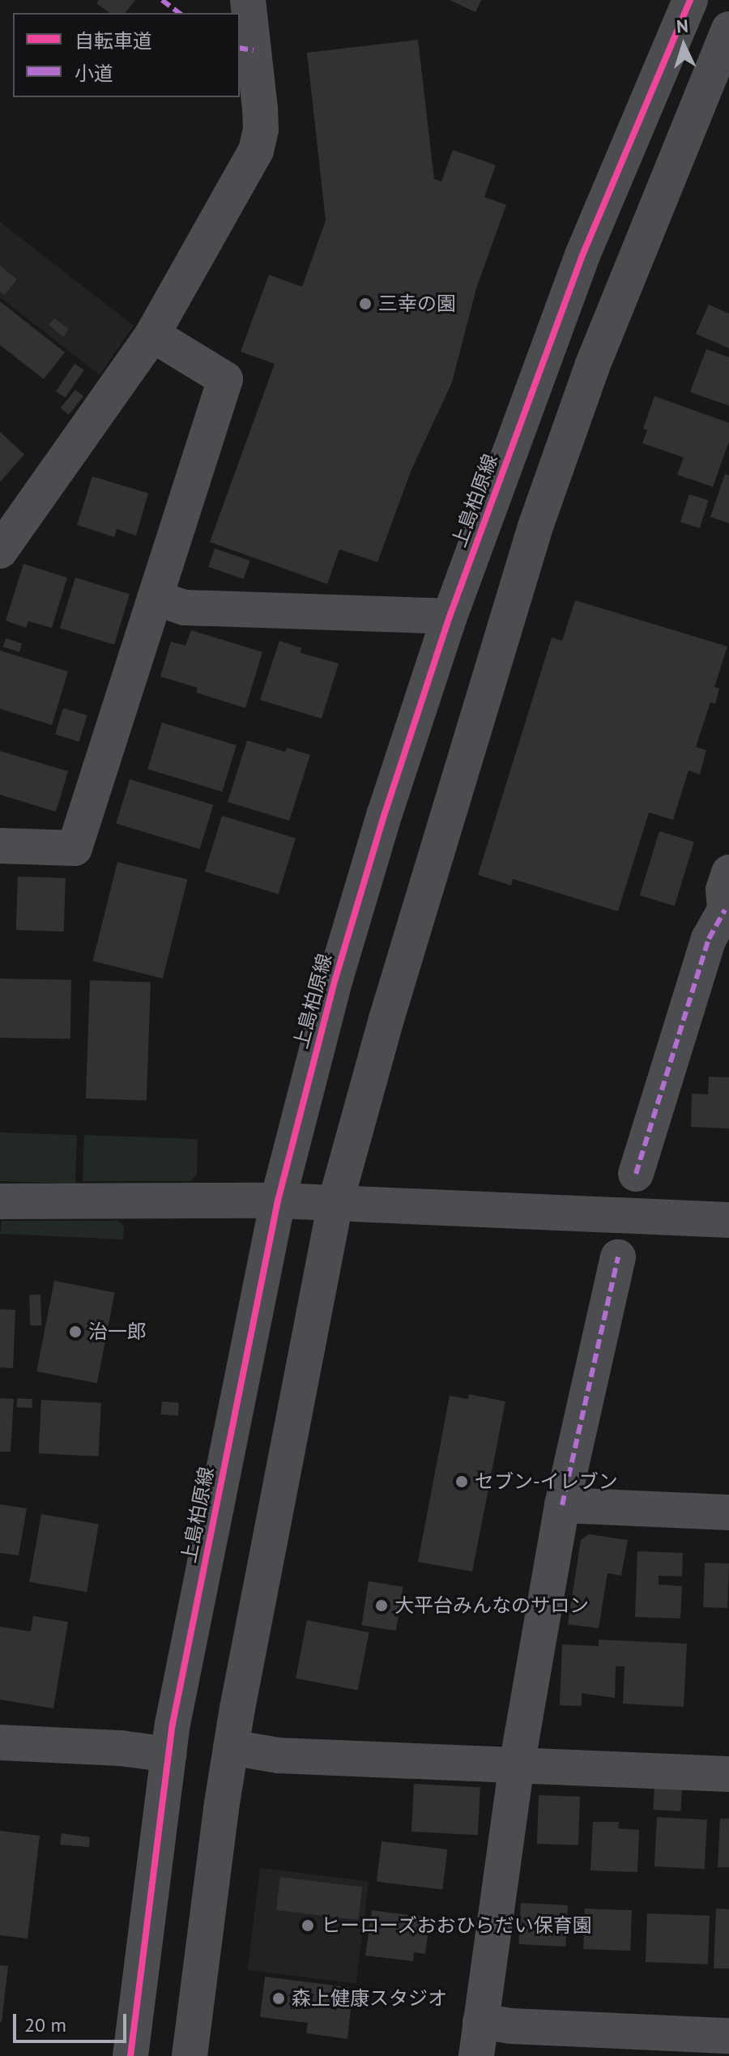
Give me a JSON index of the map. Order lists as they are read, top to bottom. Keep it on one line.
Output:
{"streets":{"street":["上島柏原線"]},"places":["三幸の園","治一郎","セブン-イレブン","大平台みんなのサロン","ヒーローズおおひらだい保育園","森上健康スタジオ"],"legend":["自転車道","小道"],"scale_bar":"20 m","north":"top"}
